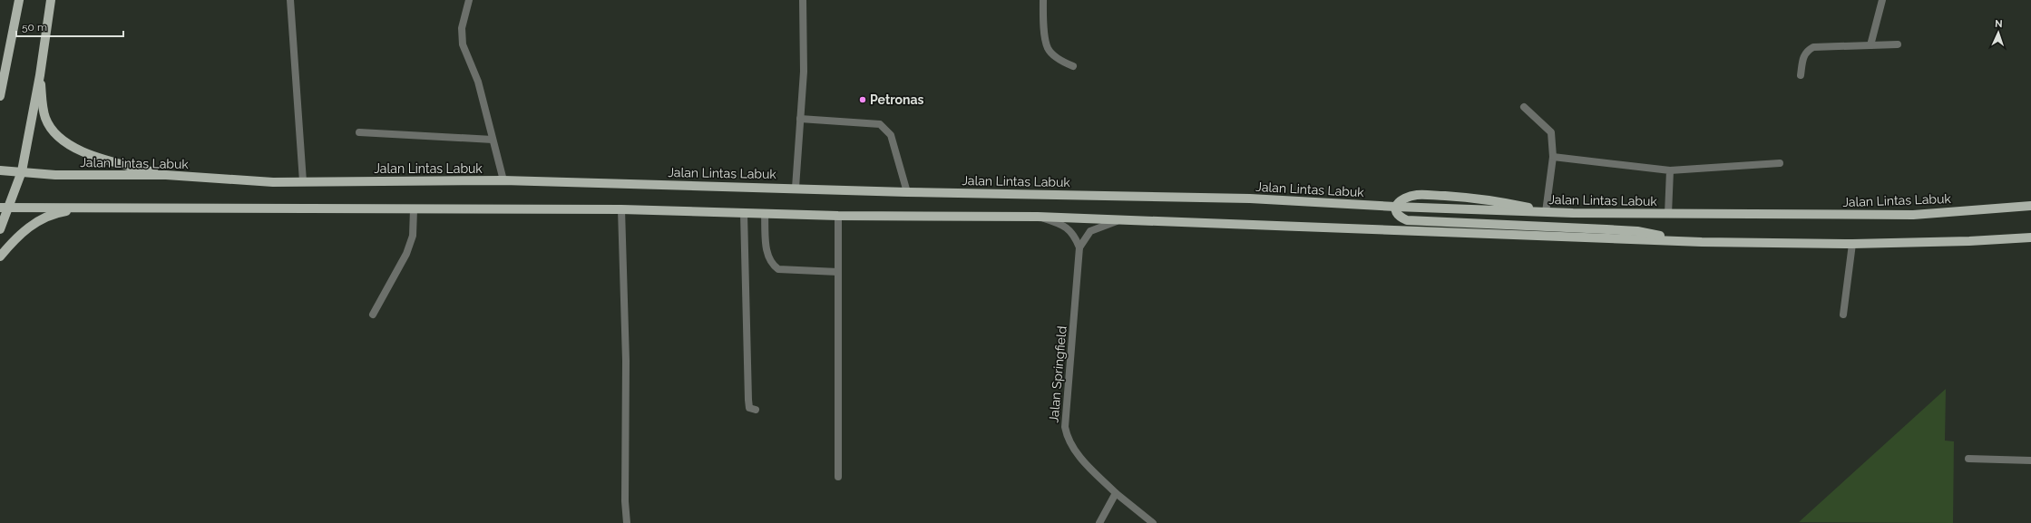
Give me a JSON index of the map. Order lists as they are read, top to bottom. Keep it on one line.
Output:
{"streets":{"main road":["Jalan Lintas Labuk"],"street":["Jalan Springfield"]},"places":["Petronas"],"scale_bar":"50 m","north":"top"}
